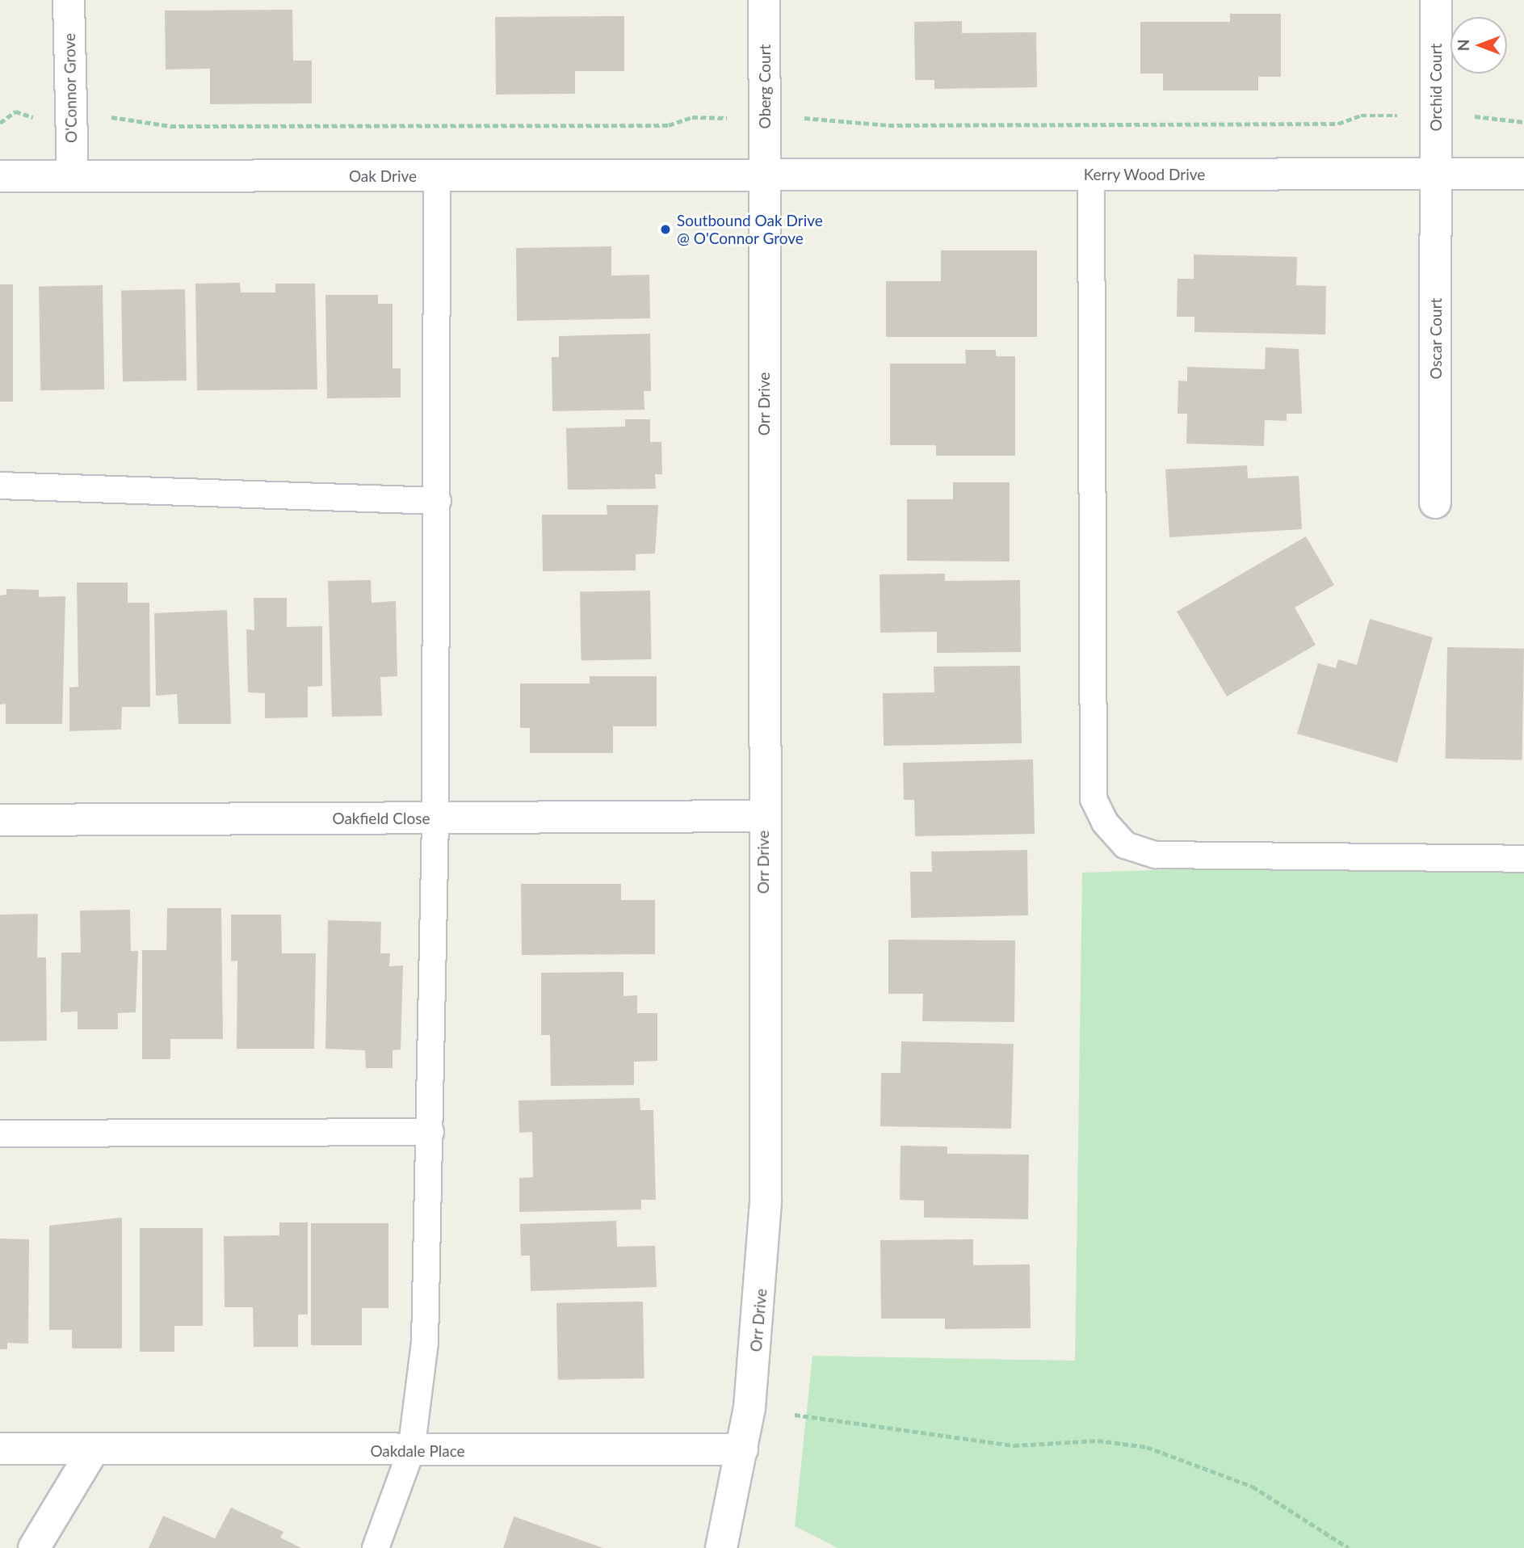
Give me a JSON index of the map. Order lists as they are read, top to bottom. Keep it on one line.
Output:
{"streets":{"street":["Oberg Court","Orchid Court","O'Connor Grove","Kerry Wood Drive","Oak Drive","Oscar Court","Orr Drive","Oakfield Close","Oakdale Place"]},"crossings":[["Oberg Court","Kerry Wood Drive"],["Oberg Court","Oak Drive"],["Oberg Court","Orr Drive"],["Orchid Court","Kerry Wood Drive"],["Orchid Court","Oscar Court"],["O'Connor Grove","Oak Drive"],["Kerry Wood Drive","Oak Drive"],["Kerry Wood Drive","Oscar Court"],["Kerry Wood Drive","Orr Drive"],["Oak Drive","Orr Drive"],["Orr Drive","Oakfield Close"],["Orr Drive","Oakdale Place"]],"places":["Soutbound Oak Drive @ O'Connor Grove"],"north":"left"}
